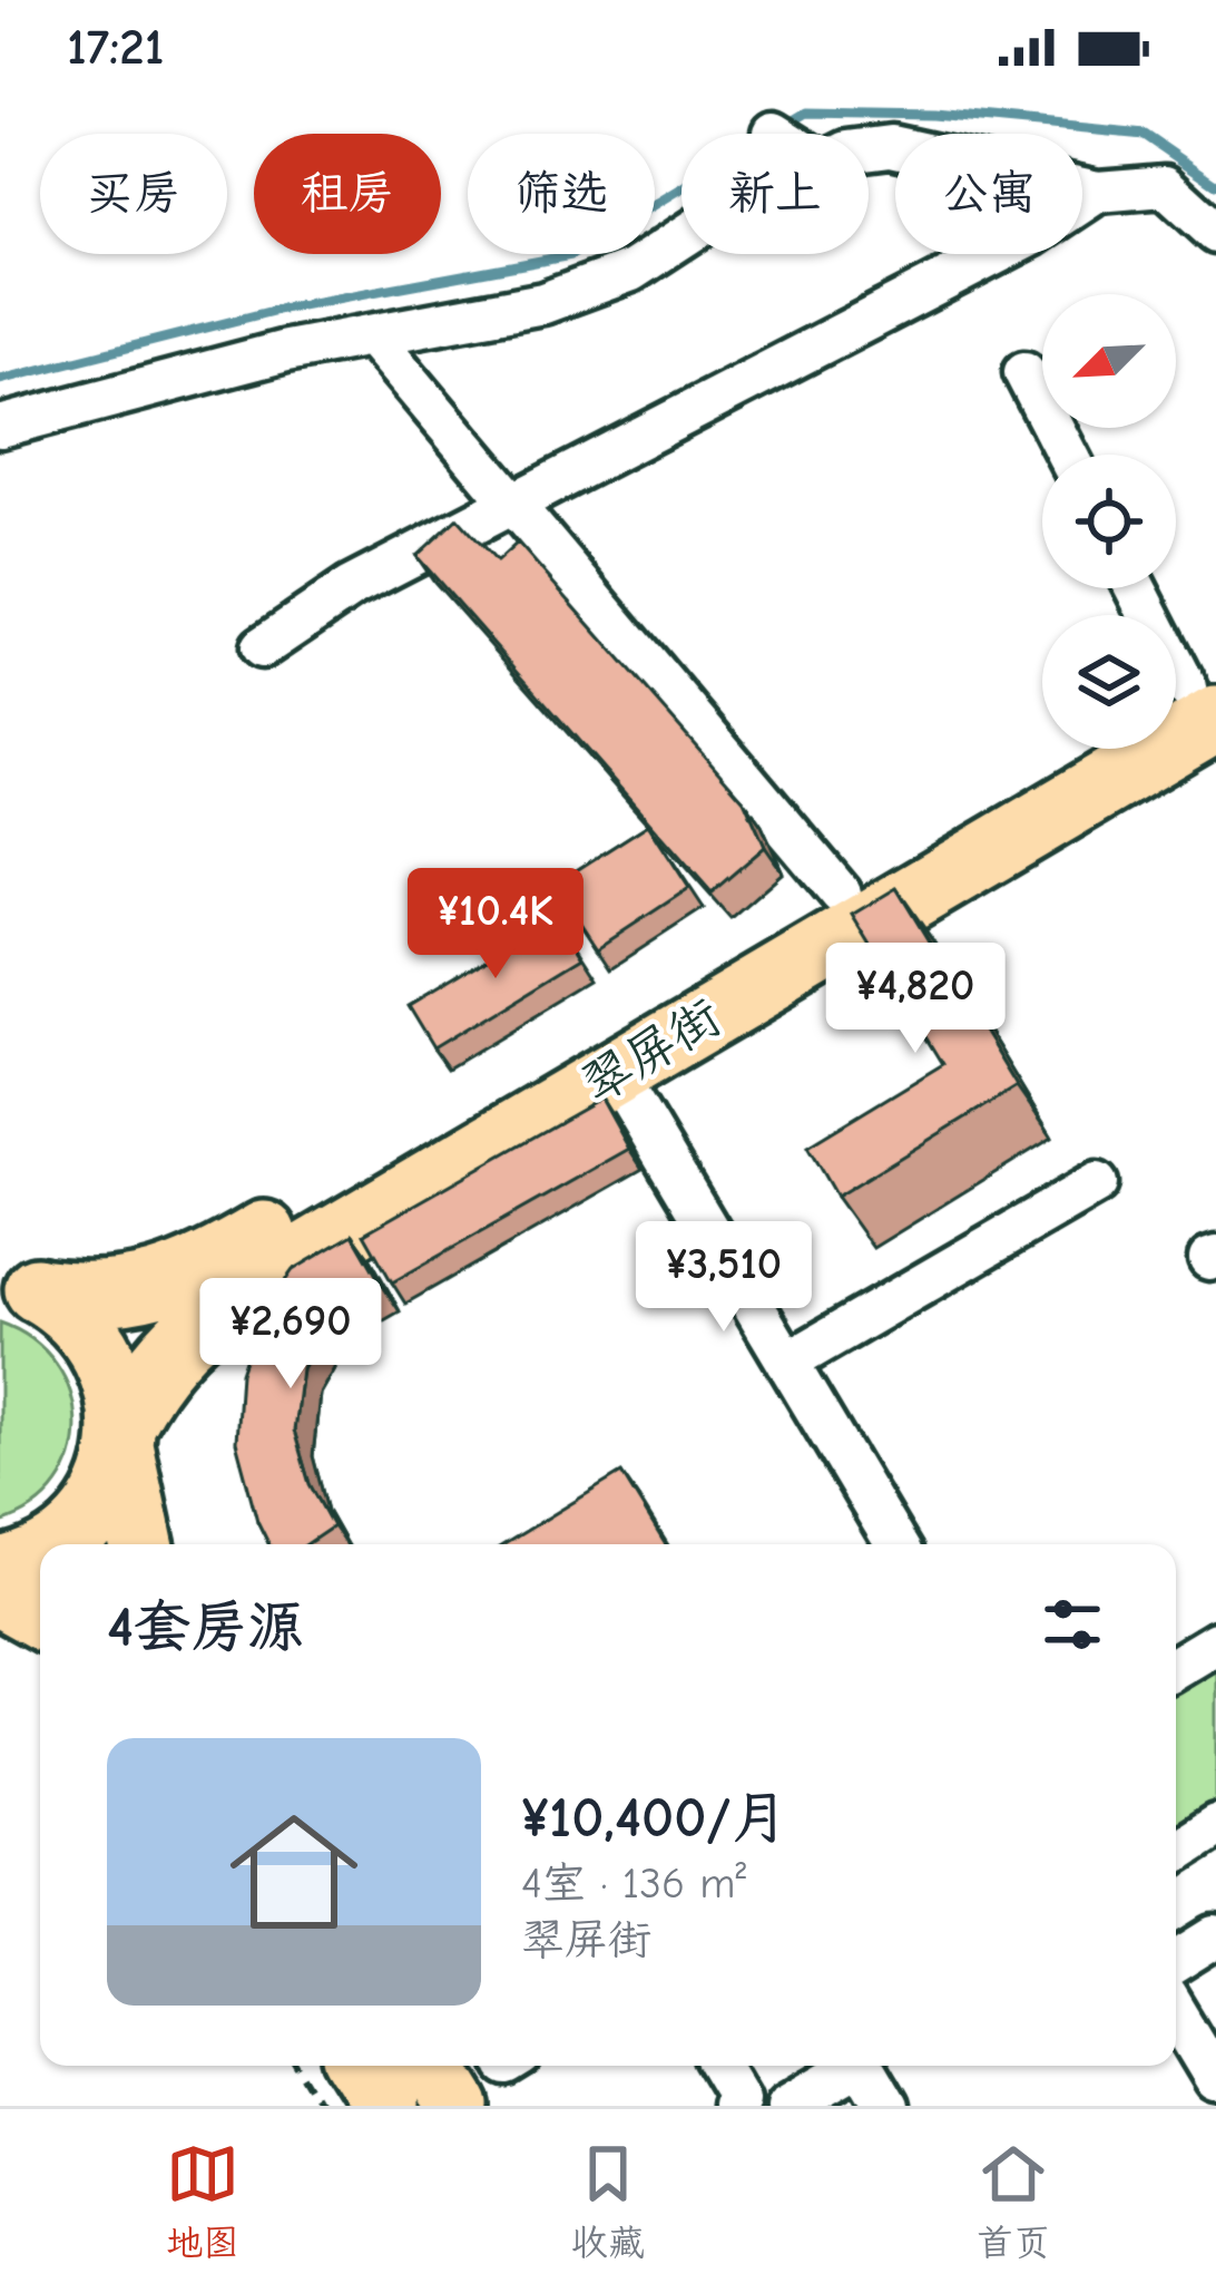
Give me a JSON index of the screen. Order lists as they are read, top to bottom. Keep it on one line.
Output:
{"streets":{"main road":["翠屏街"]},"north":"bottom left","page":{"status":"17:21","chip":["买房","租房","筛选","新上","公寓"],"price":["¥10.4K","¥4,820","¥3,510","¥2,690"],"heading":"4套房源","list":[{"name":"¥10,400/月","note":"4室 · 136 m² · 翠屏街"}],"tabs":["地图","收藏","首页"]}}
